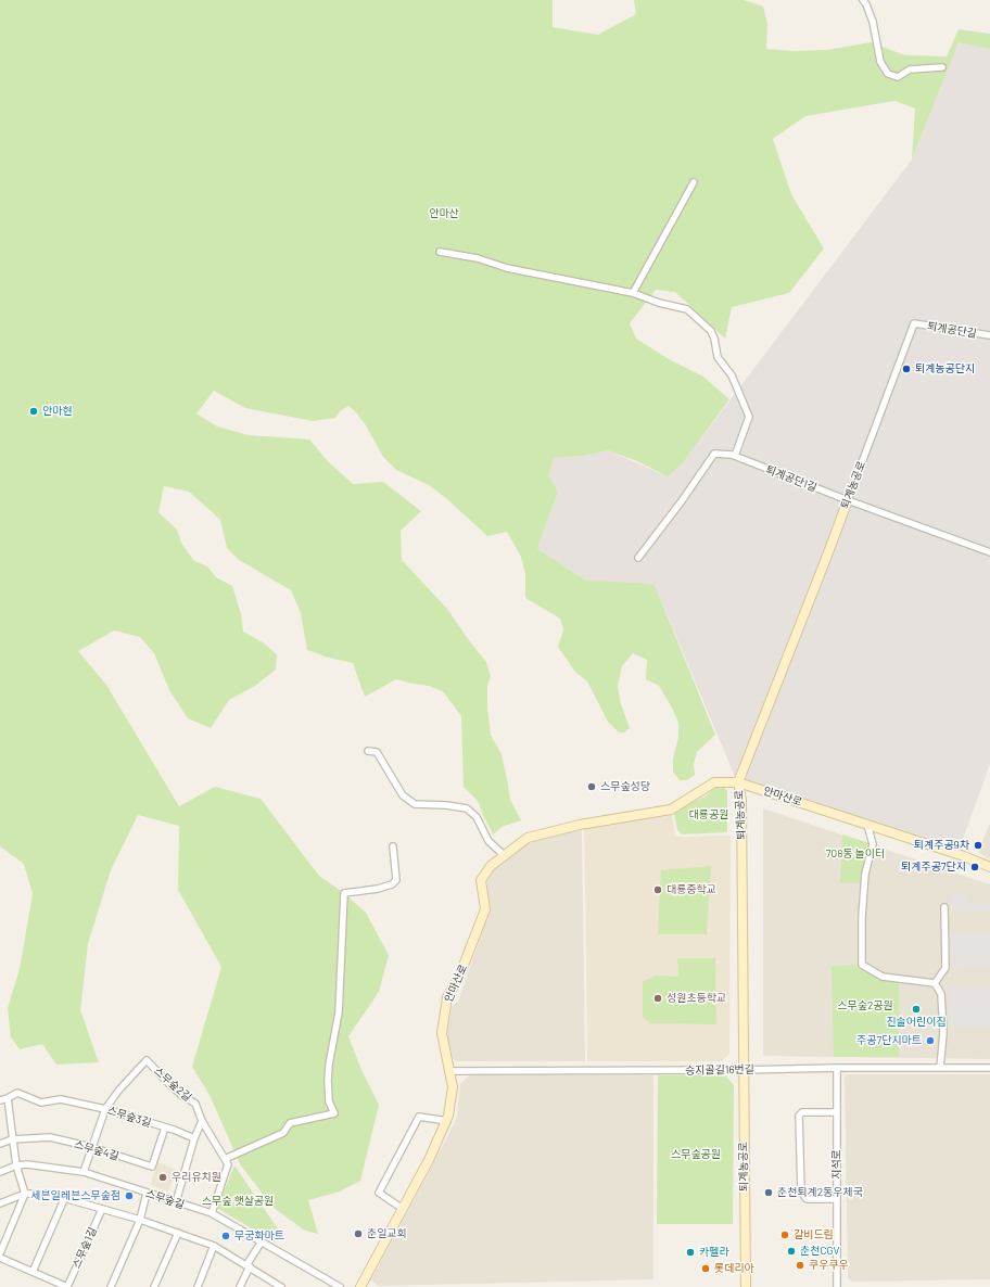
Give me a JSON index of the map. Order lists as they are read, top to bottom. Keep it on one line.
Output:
{"streets":{"street":["퇴계공단길","퇴계공단1길","퇴계농공로","안마산로","승지골길16번길","스무숲2길","스무숲3길","스무숲4길","지석로","스무숲길","스무숲1길"]},"crossings":[["퇴계공단길","퇴계농공로"],["퇴계공단1길","퇴계농공로"],["퇴계농공로","안마산로"],["퇴계농공로","승지골길16번길"],["안마산로","승지골길16번길"],["승지골길16번길","지석로"],["스무숲2길","스무숲3길"],["스무숲3길","스무숲4길"]],"parks":["안마산","대룡공원","708동 놀이터","스무숲2공원","스무숲공원","스무숲 햇살공원"],"places":["퇴계농공단지","안마현","스무숲성당","퇴계주공9차","퇴계주공7단지","대룡중학교","성원초등학교","진솔어린이집","주공7단지마트","우리유치원","춘천퇴계2동우체국","세븐일레븐스무숲점","춘일교회","갈비드림","무궁화마트","춘천CGV","카펠라","쿠우쿠우","롯데리아"]}
